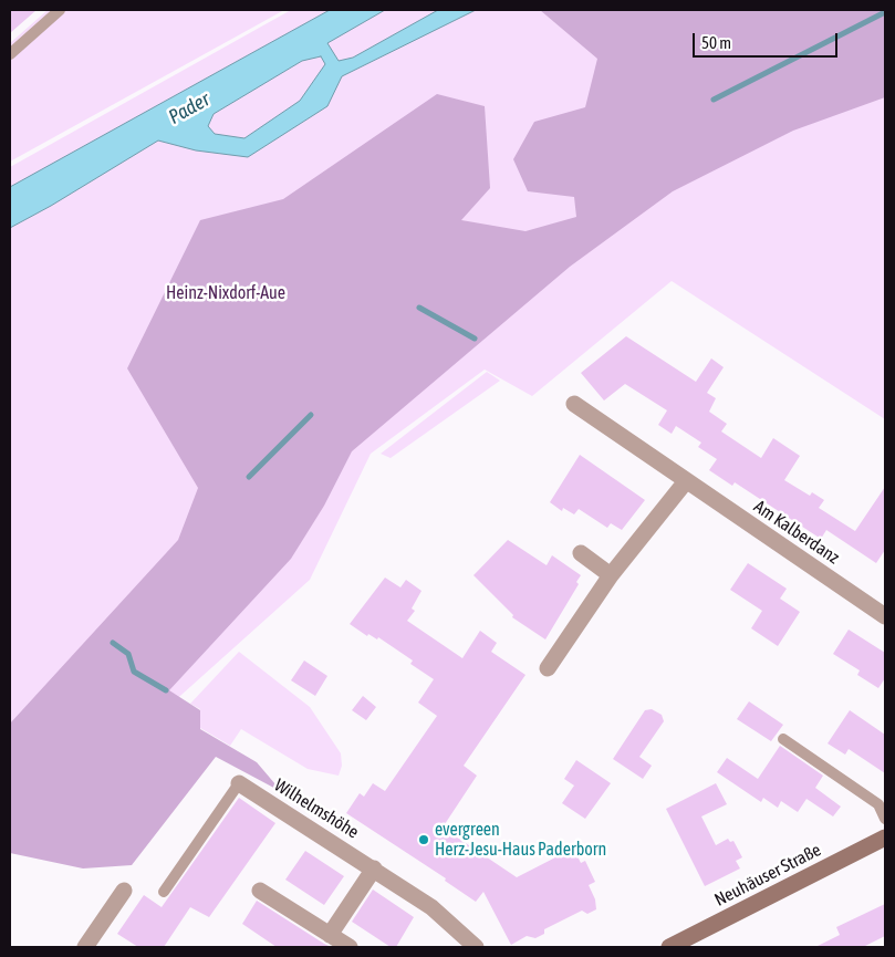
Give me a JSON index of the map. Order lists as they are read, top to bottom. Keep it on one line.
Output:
{"streets":{"main road":["Neuhäuser Straße"],"street":["Am Kalberdanz","Wilhelmshöhe"]},"water":["Pader"],"parks":["Heinz-Nixdorf-Aue"],"places":["evergreen Herz-Jesu-Haus Paderborn"],"scale_bar":"50 m"}
